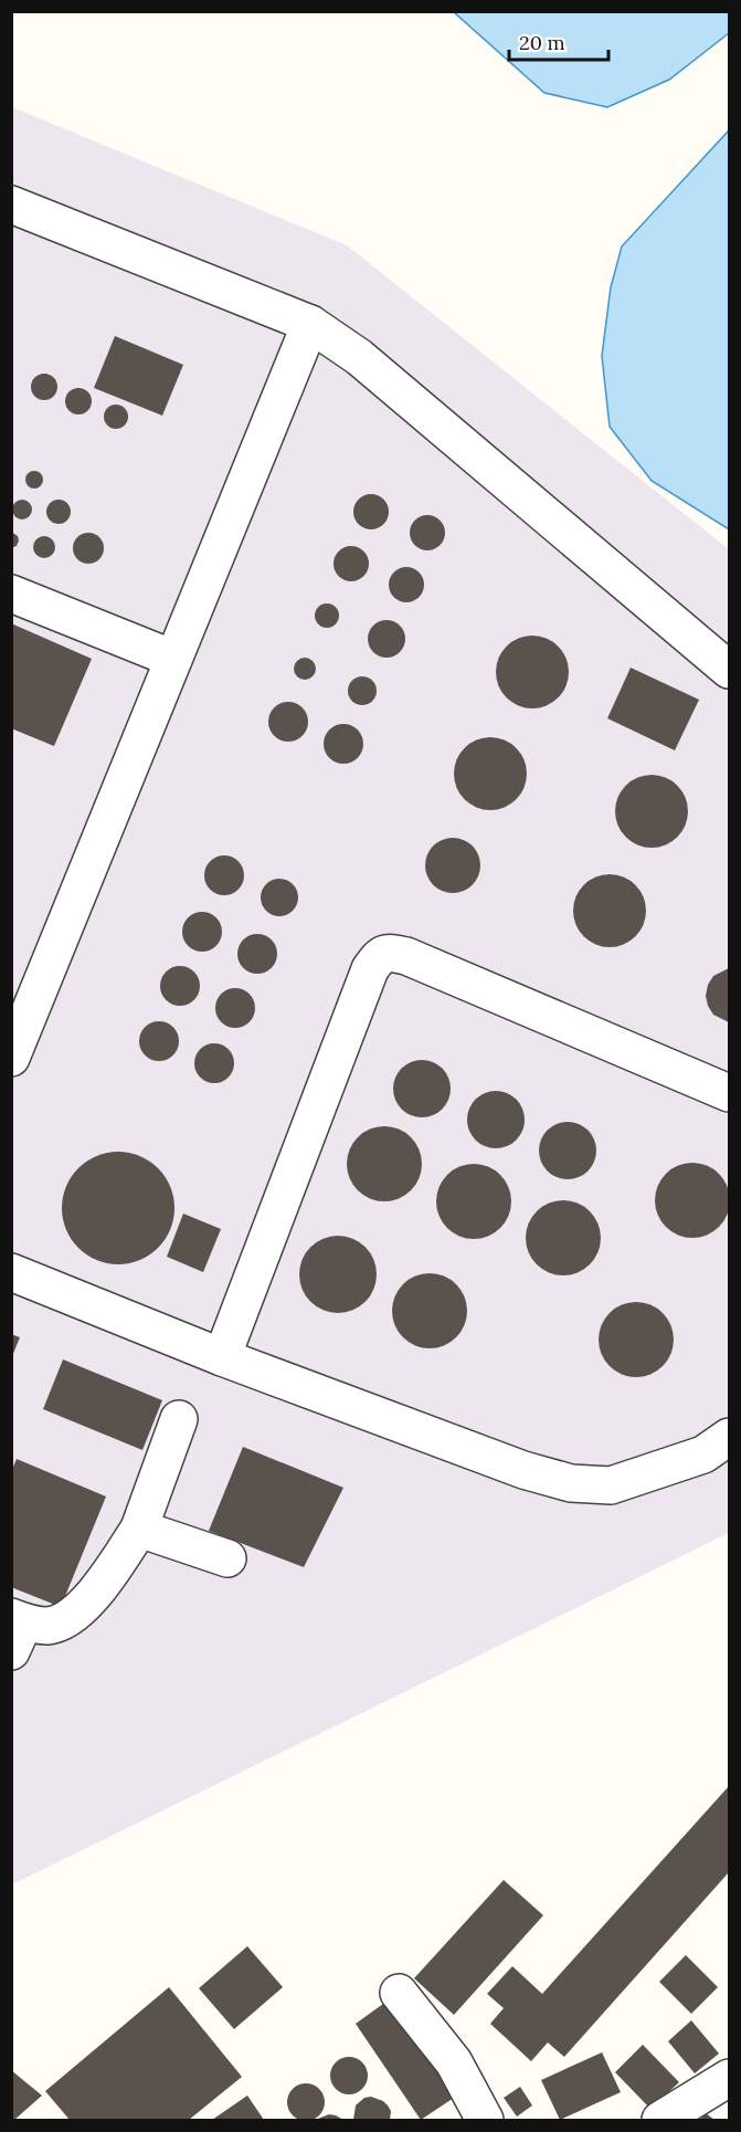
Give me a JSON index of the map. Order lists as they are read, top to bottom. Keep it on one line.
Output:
{"scale_bar":"20 m"}
